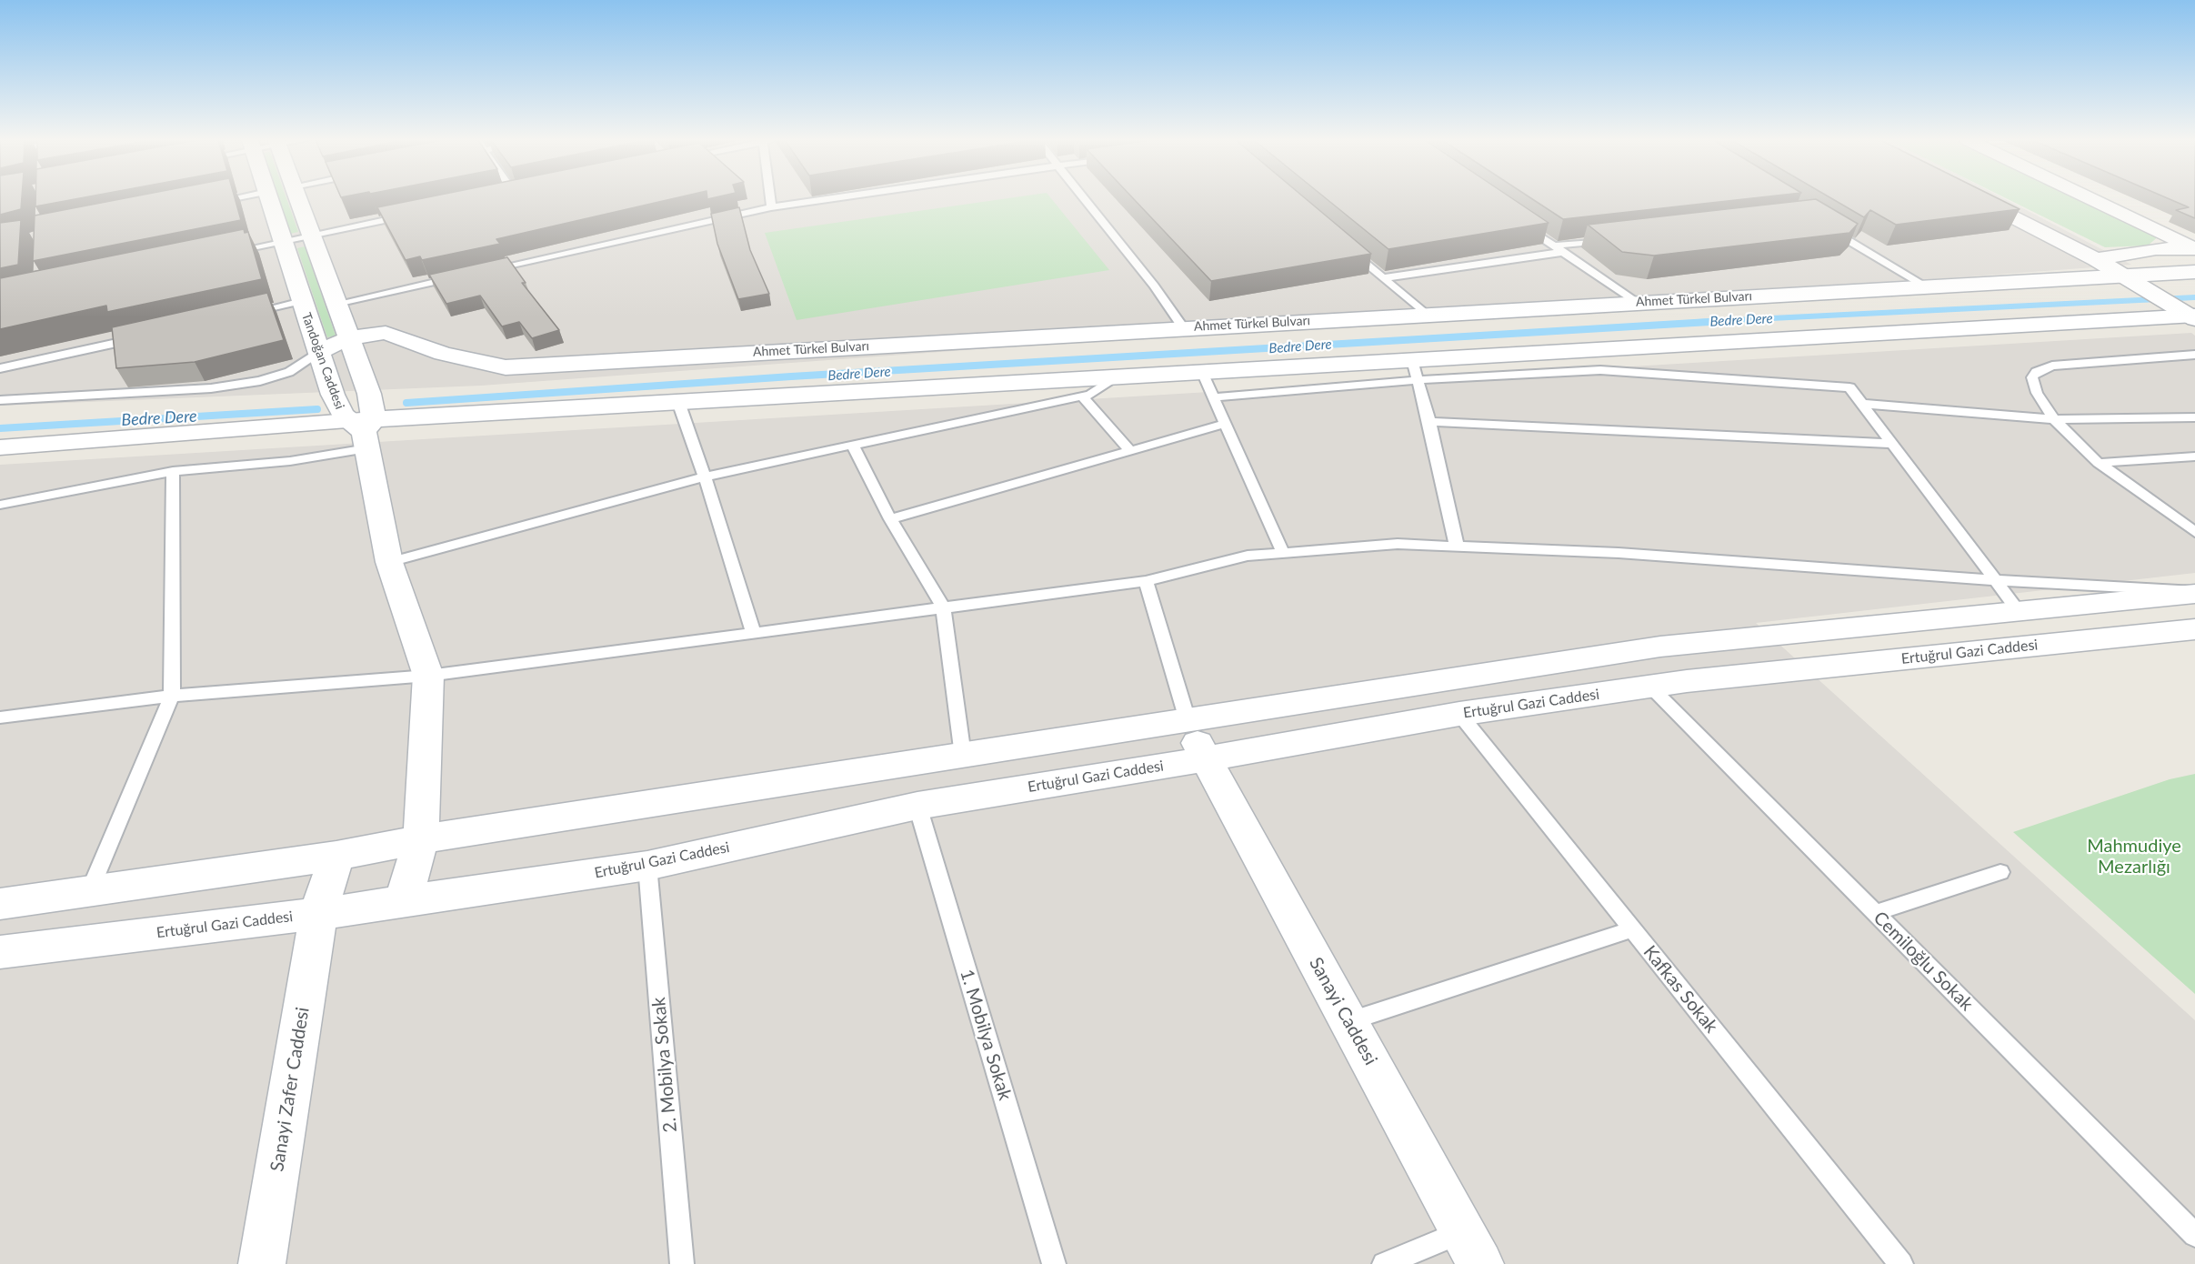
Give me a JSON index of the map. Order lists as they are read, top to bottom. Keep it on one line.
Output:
{"streets":{"street":["Ahmet Türkel Bulvarı","Tandoğan Caddesi","Ertuğrul Gazi Caddesi","Sanayi Caddesi","Sanayi Zafer Caddesi"],"lane":["Cemiloğlu Sokak","Kafkas Sokak","1. Mobilya Sokak","2. Mobilya Sokak"]},"crossings":[["Ahmet Türkel Bulvarı","Tandoğan Caddesi"],["Ertuğrul Gazi Caddesi","Cemiloğlu Sokak"],["Ertuğrul Gazi Caddesi","Kafkas Sokak"],["Ertuğrul Gazi Caddesi","Sanayi Caddesi"],["Ertuğrul Gazi Caddesi","1. Mobilya Sokak"],["Ertuğrul Gazi Caddesi","2. Mobilya Sokak"],["Ertuğrul Gazi Caddesi","Sanayi Zafer Caddesi"]],"water":["Bedre Dere"],"parks":["Mahmudiye Mezarlığı"]}
